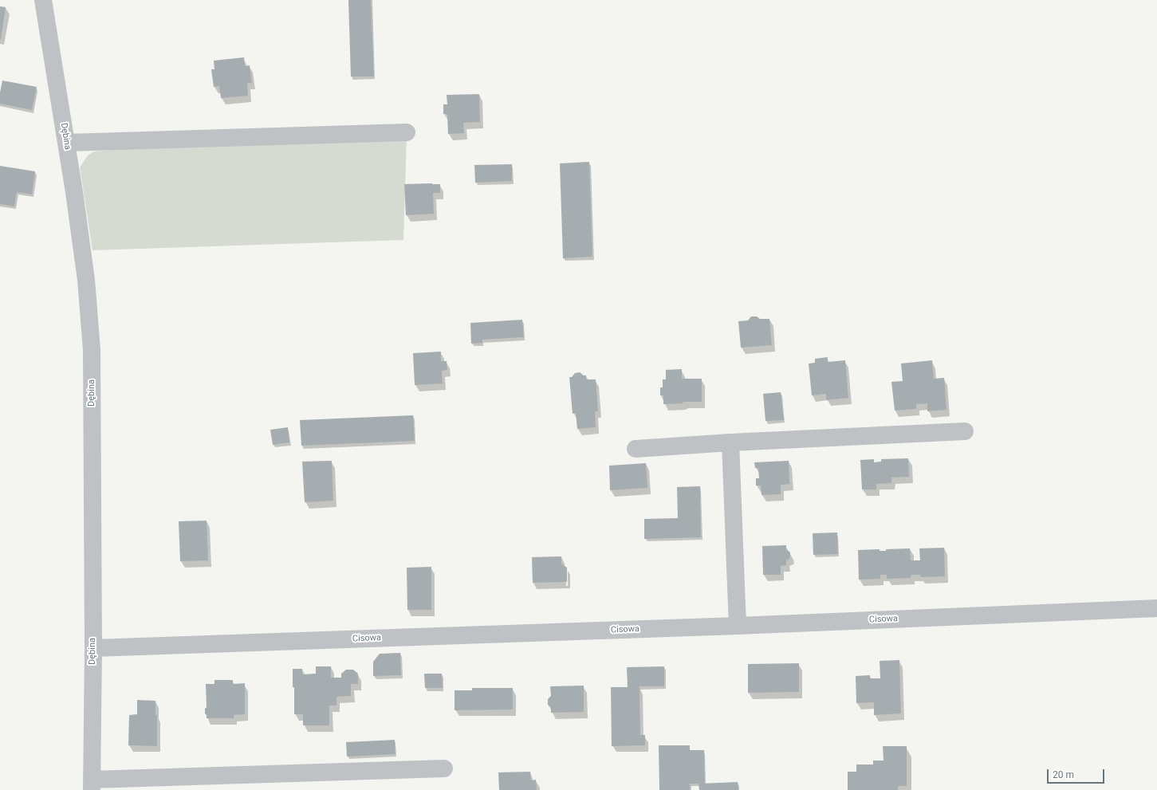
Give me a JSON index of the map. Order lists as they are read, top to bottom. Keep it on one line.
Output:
{"streets":{"street":["Dębina","Cisowa"]},"crossings":[["Dębina","Cisowa"]],"scale_bar":"20 m"}
